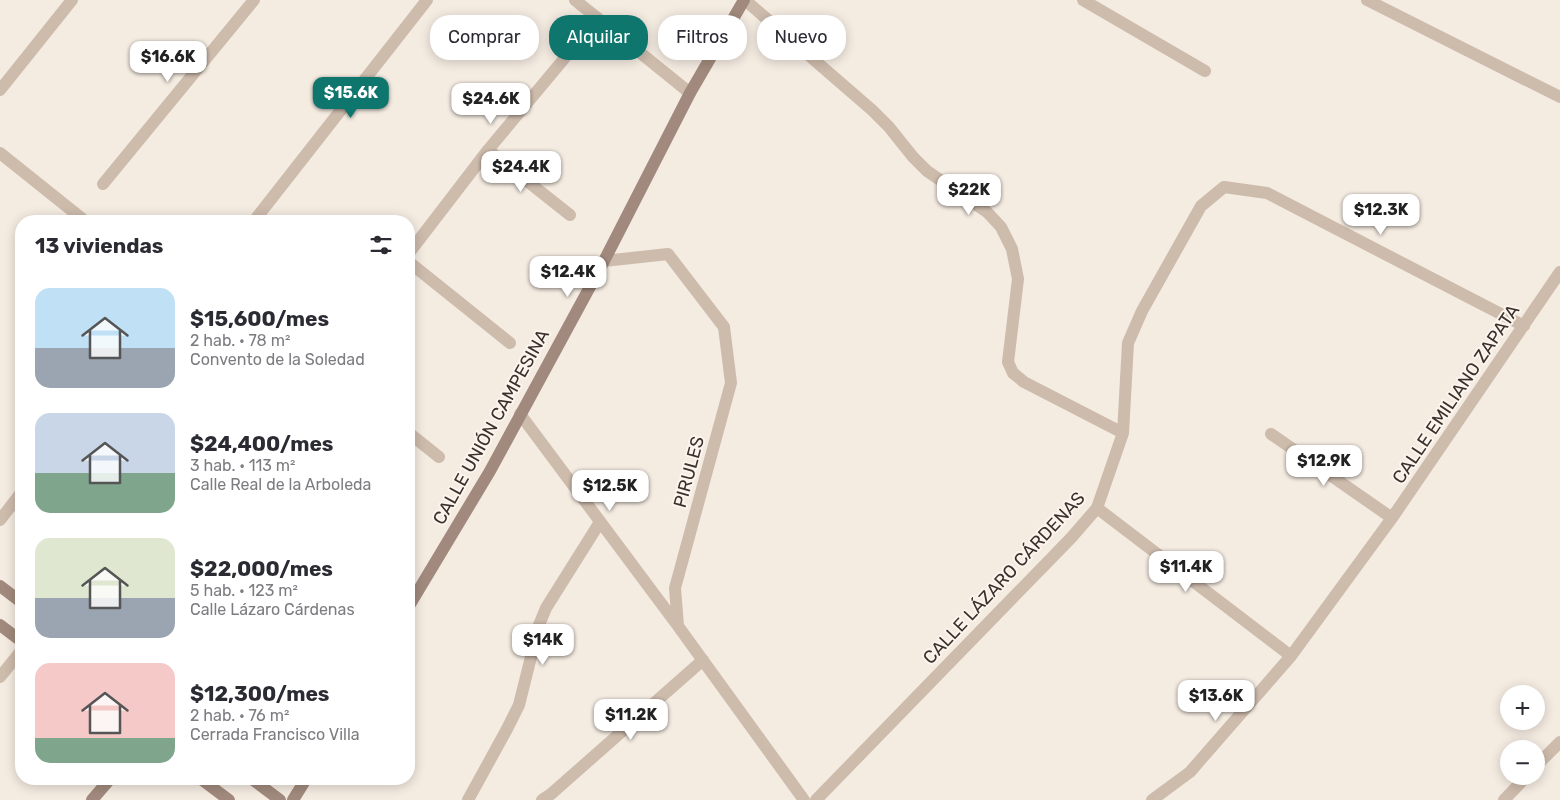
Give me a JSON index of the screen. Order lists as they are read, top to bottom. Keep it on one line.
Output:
{"streets":{"street":["CALLE EMILIANO ZAPATA","CALLE UNIÓN CAMPESINA","PIRULES","CALLE LÁZARO CÁRDENAS"]},"crossings":[["CALLE EMILIANO ZAPATA","CALLE LÁZARO CÁRDENAS"],["CALLE UNIÓN CAMPESINA","PIRULES"]],"page":{"chip":["Comprar","Alquilar","Filtros","Nuevo"],"price":["$16.6K","$15.6K","$24.6K","$24.4K","$22K","$12.3K","$12.4K","$12.9K","$12.5K","$11.4K","$14K","$13.6K","$11.2K"],"heading":"13 viviendas","list":[{"name":"$15,600/mes","note":"2 hab. · 78 m² · Convento de la Soledad"},{"name":"$24,400/mes","note":"3 hab. · 113 m² · Calle Real de la Arboleda"},{"name":"$22,000/mes","note":"5 hab. · 123 m² · Calle Lázaro Cárdenas"},{"name":"$12,300/mes","note":"2 hab. · 76 m² · Cerrada Francisco Villa"}],"map_buttons":["+","−"]}}
